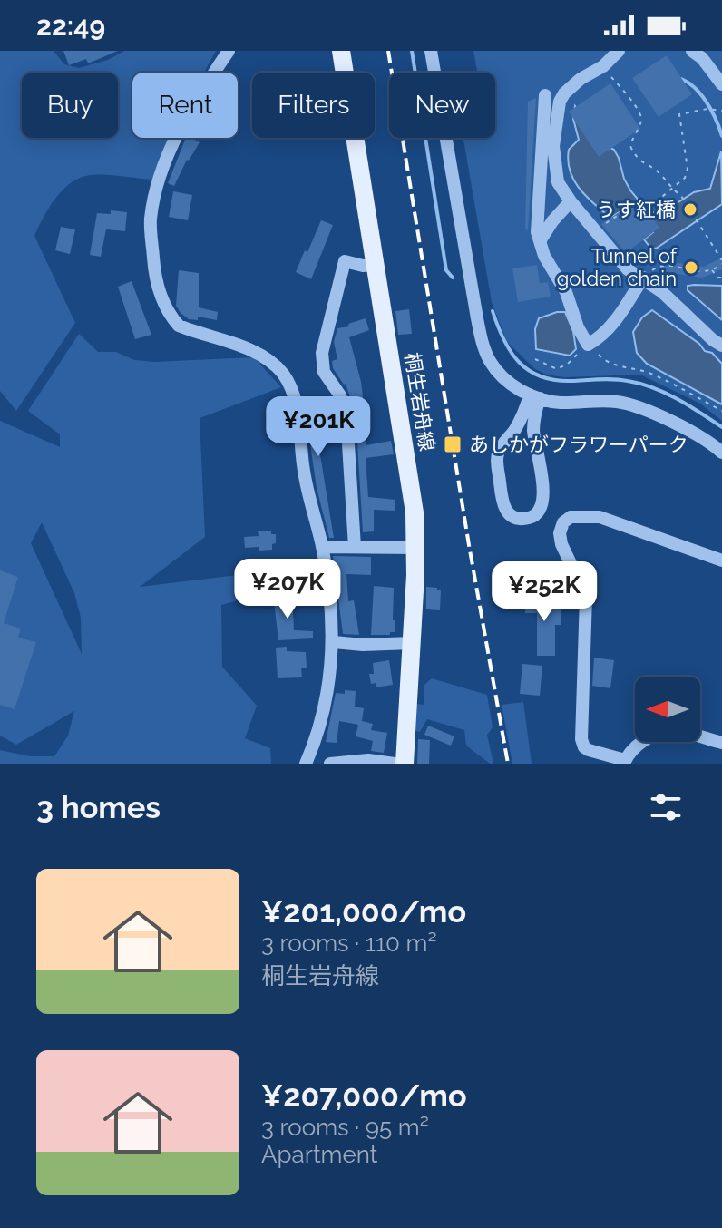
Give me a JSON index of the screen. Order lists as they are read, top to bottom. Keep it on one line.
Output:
{"streets":{"main road":["桐生岩舟線"]},"places":{"other":["うす紅橋","Tunnel of golden chain"],"transit":["あしかがフラワーパーク"]},"north":"left","page":{"status":"22:49","chip":["Buy","Rent","Filters","New"],"price":["¥201K","¥207K","¥252K"],"heading":"3 homes","list":[{"name":"¥201,000/mo","note":"3 rooms · 110 m² · 桐生岩舟線"},{"name":"¥207,000/mo","note":"3 rooms · 95 m² · Apartment"}]}}
